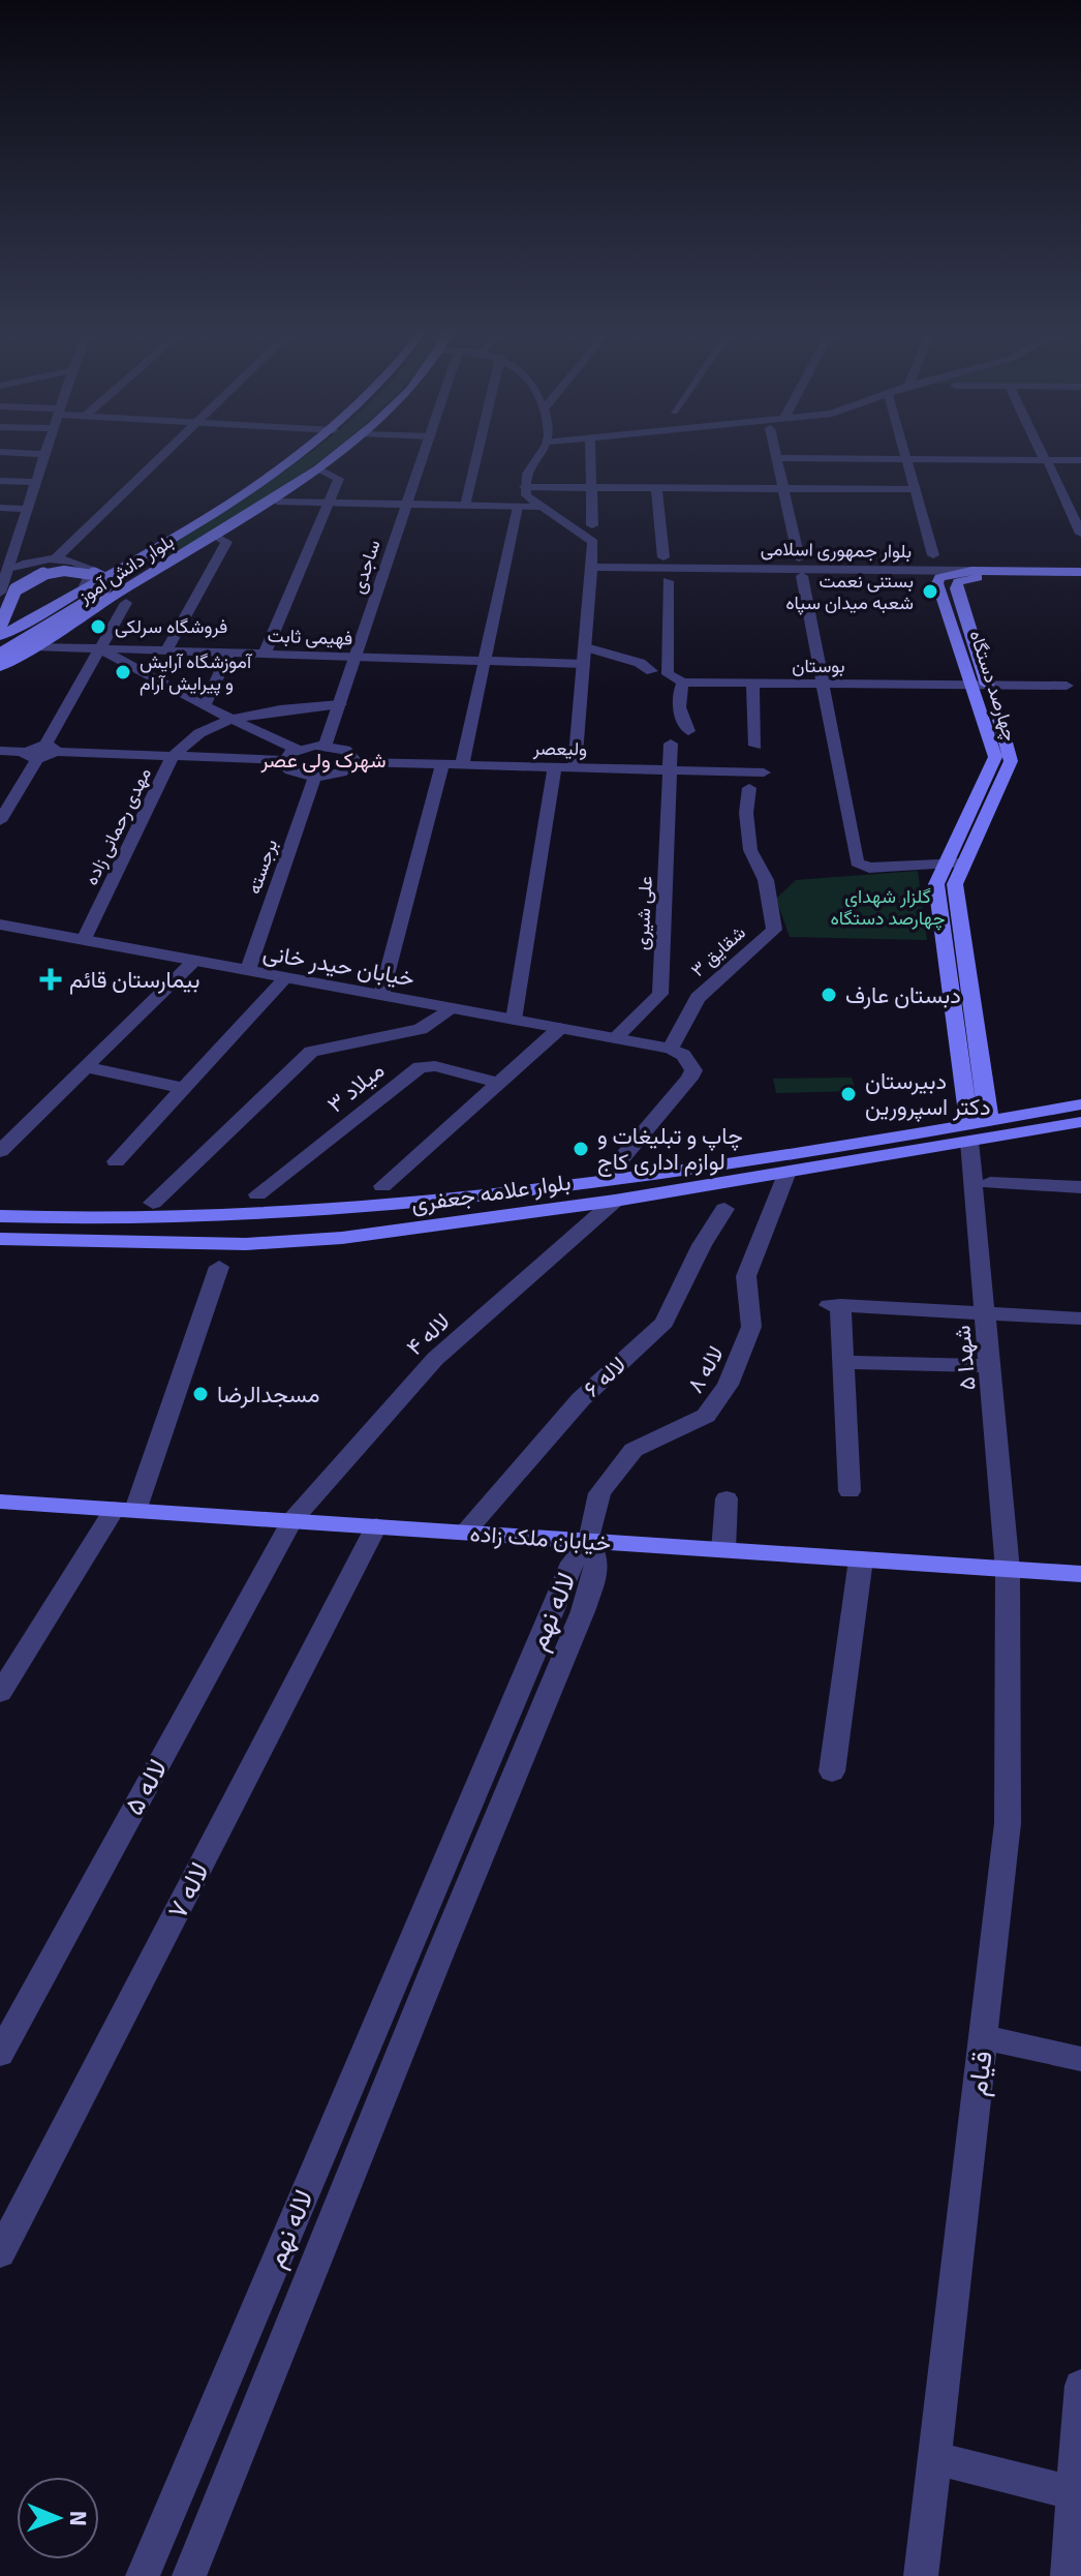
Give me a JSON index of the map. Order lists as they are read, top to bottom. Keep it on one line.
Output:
{"streets":{"main road":["بلوار جمهوری اسلامی","بلوار دانش آموز","چهارصد دستگاه","بلوار علامه جعفری","خیابان ملک زاده"],"street":["ساجدی","فهیمی ثابت","بوستان","ولیعصر","مهدی رحمانی زاده","برجسته","علی شیری","شقایق ۳","خیابان حیدر خانی","میلاد ۳","لاله ۴","شهدا ۵","لاله ۸","لاله ۶","لاله نهم","لاله ۵","لاله ۷","قیام"]},"crossings":[["بلوار جمهوری اسلامی","چهارصد دستگاه"],["ساجدی","فهیمی ثابت"],["ساجدی","مهدی رحمانی زاده"],["بلوار دانش آموز","فهیمی ثابت"],["بوستان","چهارصد دستگاه"],["چهارصد دستگاه","بلوار علامه جعفری"],["چهارصد دستگاه","شهدا ۵"],["ولیعصر","علی شیری"],["مهدی رحمانی زاده","خیابان حیدر خانی"],["برجسته","خیابان حیدر خانی"],["علی شیری","خیابان حیدر خانی"],["شقایق ۳","خیابان حیدر خانی"],["بلوار علامه جعفری","لاله ۴"],["بلوار علامه جعفری","شهدا ۵"],["بلوار علامه جعفری","لاله ۸"],["لاله ۴","خیابان ملک زاده"],["لاله ۴","لاله ۵"],["شهدا ۵","خیابان ملک زاده"],["شهدا ۵","قیام"],["لاله ۸","خیابان ملک زاده"],["لاله ۸","لاله نهم"],["لاله ۶","خیابان ملک زاده"],["خیابان ملک زاده","لاله نهم"],["خیابان ملک زاده","لاله ۵"],["خیابان ملک زاده","لاله ۷"],["خیابان ملک زاده","قیام"]],"districts":["شهرک ولی عصر"],"parks":["گلزار شهدای چهارصد دستگاه"],"places":{"other":["بستنی نعمت شعبه میدان سپاه","فروشگاه سرلکی","آموزشگاه آرایش و پیرایش آرام","دبستان عارف","دبیرستان دکتر اسپرورین","چاپ و تبلیغات و لوازم اداری کاج","مسجدالرضا"],"health":["بیمارستان قائم"]},"north":"right"}
